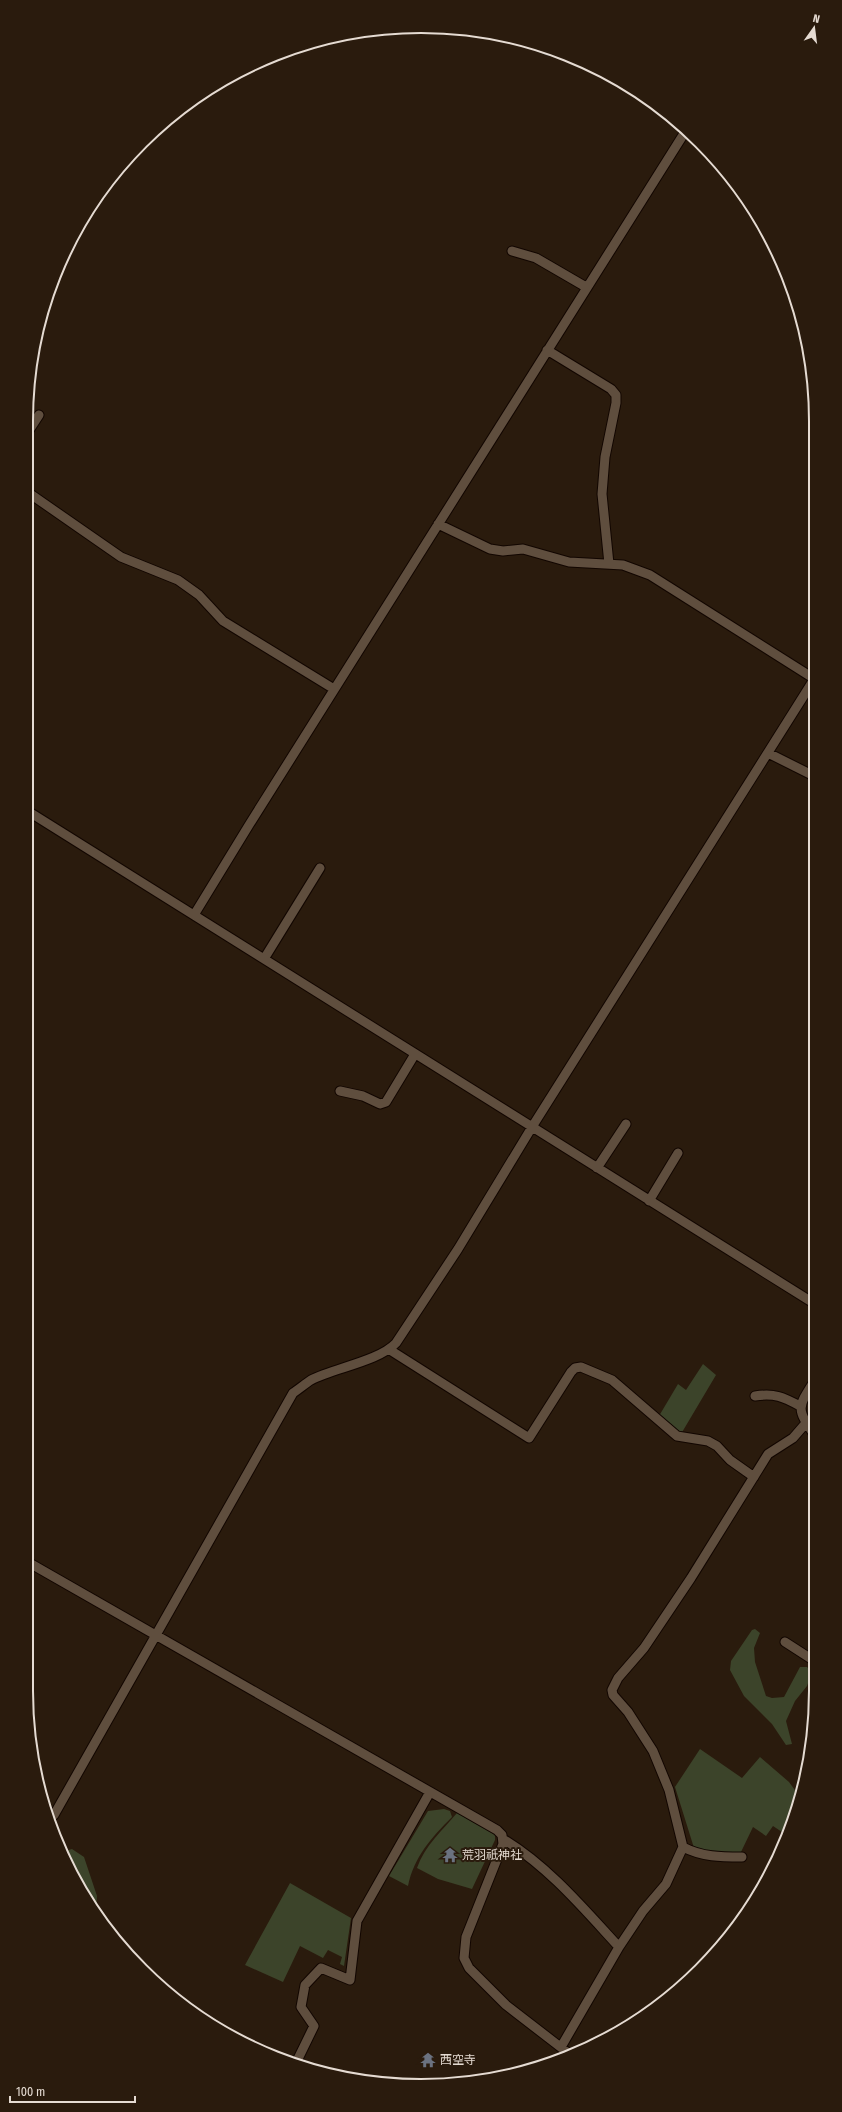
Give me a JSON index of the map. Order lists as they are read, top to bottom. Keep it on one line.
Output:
{"places":{"temple":["荒羽祇神社","西空寺"]},"scale_bar":"100 m","north":"top"}
